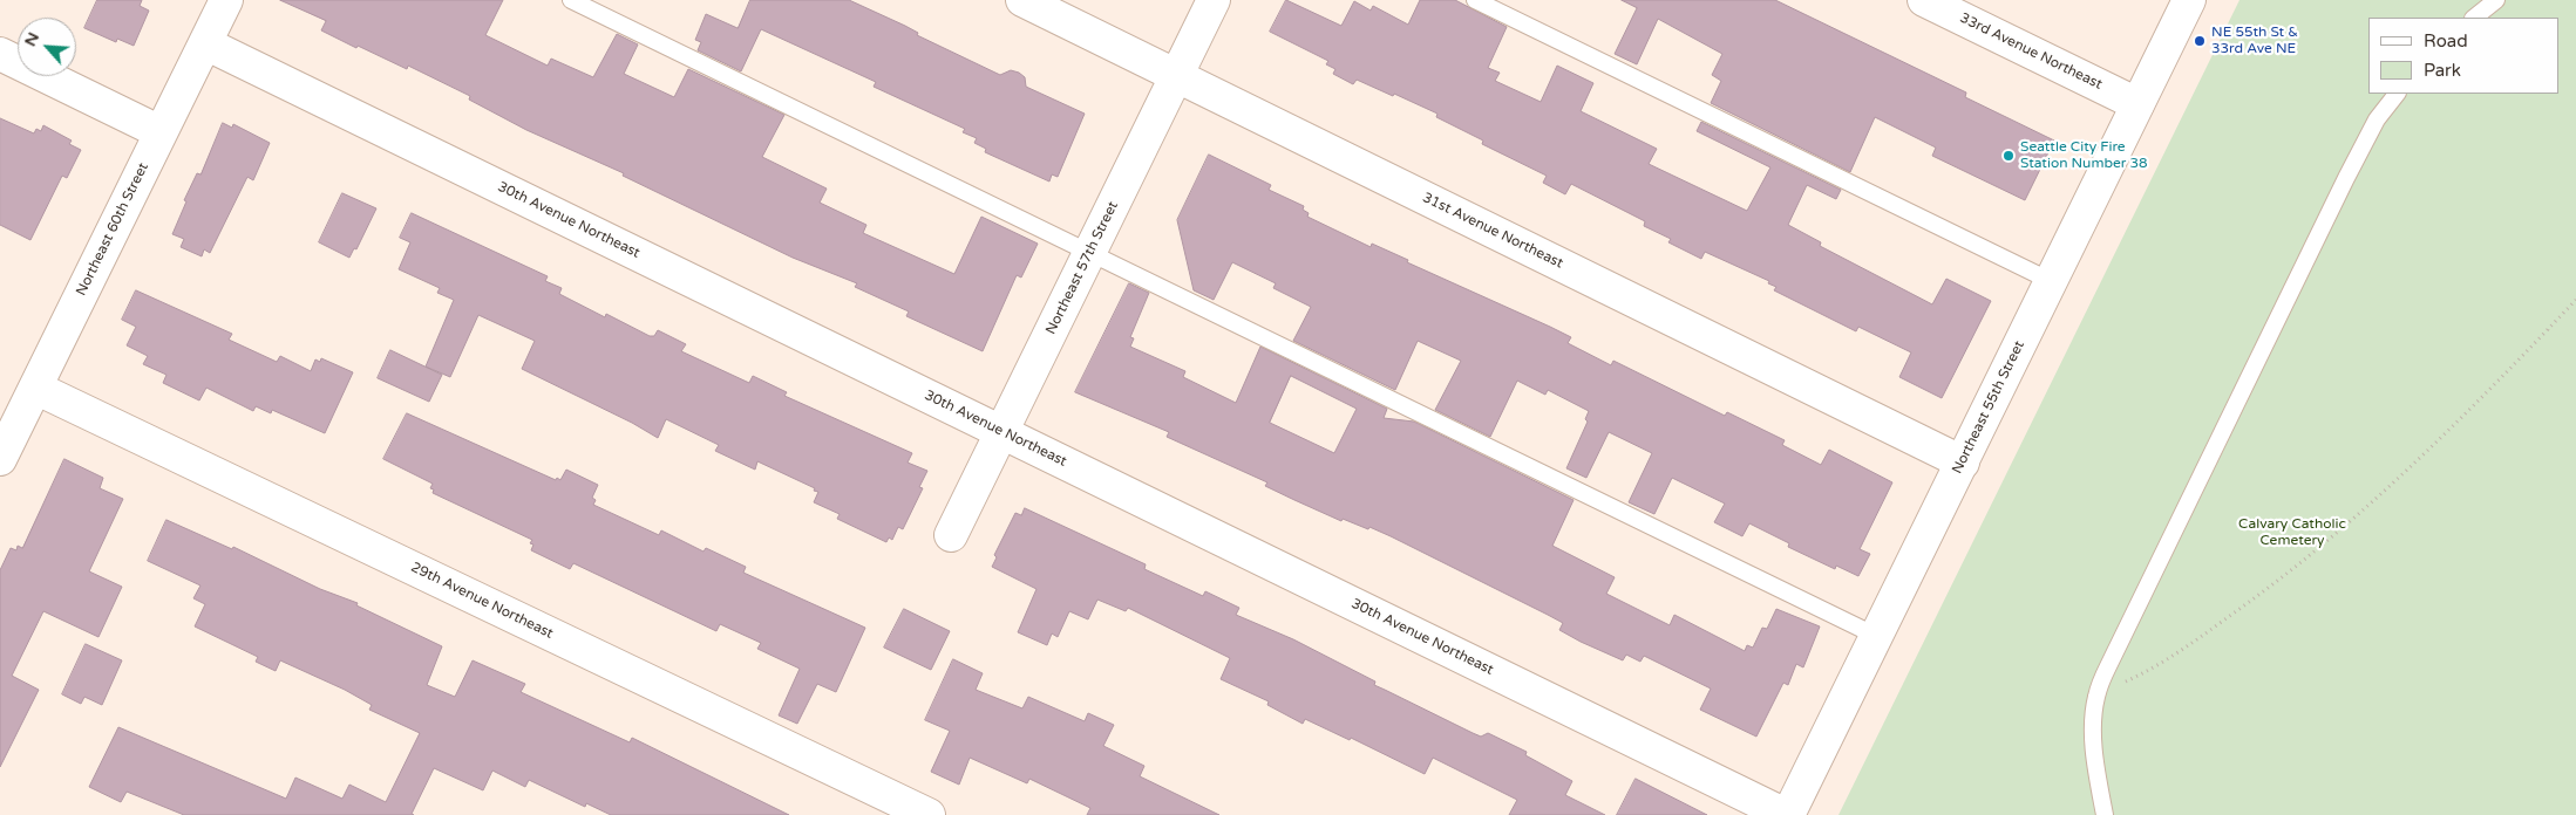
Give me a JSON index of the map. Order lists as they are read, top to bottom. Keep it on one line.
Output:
{"streets":{"street":["33rd Avenue Northeast","30th Avenue Northeast","Northeast 60th Street","31st Avenue Northeast","Northeast 57th Street","Northeast 55th Street","29th Avenue Northeast"]},"crossings":[["33rd Avenue Northeast","Northeast 55th Street"],["30th Avenue Northeast","Northeast 60th Street"],["30th Avenue Northeast","Northeast 57th Street"],["30th Avenue Northeast","Northeast 55th Street"],["Northeast 60th Street","29th Avenue Northeast"],["31st Avenue Northeast","Northeast 57th Street"],["31st Avenue Northeast","Northeast 55th Street"]],"parks":["Calvary Catholic Cemetery"],"places":["NE 55th St & 33rd Ave NE","Seattle City Fire Station Number 38"],"legend":["Road","Park"],"north":"top left"}
